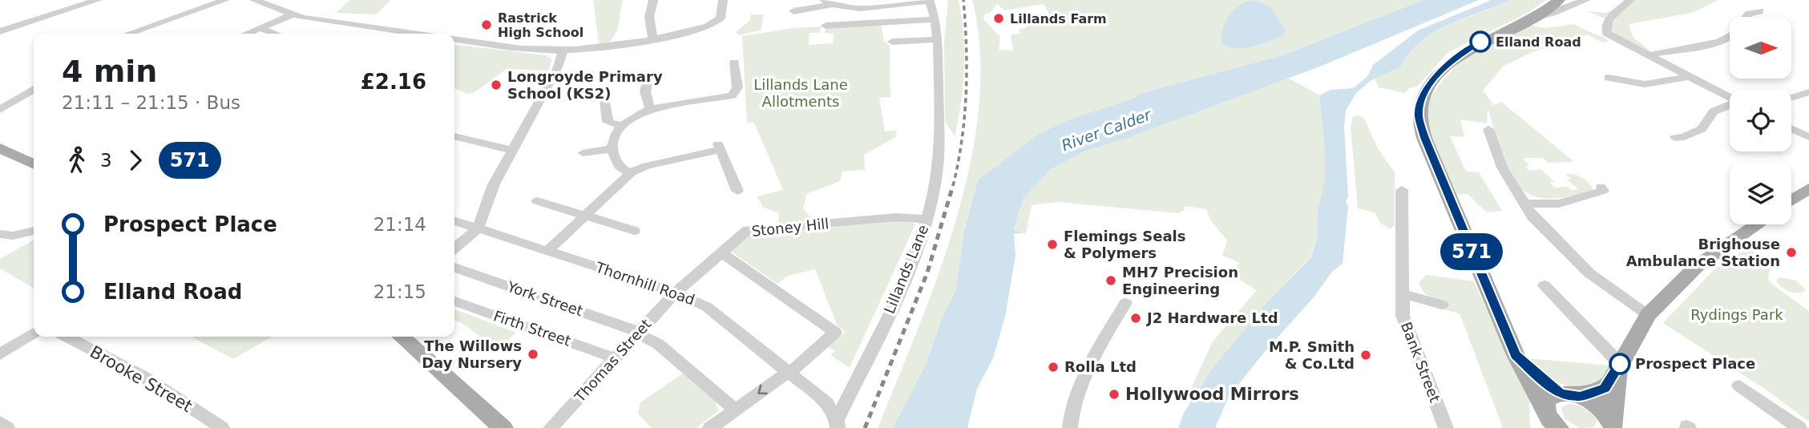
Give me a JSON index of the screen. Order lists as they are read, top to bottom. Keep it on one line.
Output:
{"streets":{"street":["Stoney Hill","Lillands Lane","Thornhill Road","York Street","Firth Street","Thomas Street","Bank Street","Brooke Street"]},"crossings":[["Stoney Hill","Lillands Lane"],["Stoney Hill","Thornhill Road"],["Stoney Hill","Thomas Street"],["Lillands Lane","Thornhill Road"],["Thornhill Road","Thomas Street"],["York Street","Thomas Street"],["Firth Street","Thomas Street"]],"water":["River Calder"],"parks":["Lillands Lane Allotments","Rydings Park"],"places":["Lillands Farm","Rastrick High School","Elland Road","Longroyde Primary School (KS2)","Flemings Seals & Polymers","Brighouse Ambulance Station","MH7 Precision Engineering","J2 Hardware Ltd","The Willows Day Nursery","M.P. Smith & Co.Ltd","Prospect Place","Rolla Ltd","Hollywood Mirrors"],"lines":["bus line 571"],"north":"right","page":{"on_map":"571","heading":["4 min","21:11 – 21:15 · Bus","£2.16"],"legs":["3","571"],"list":[{"name":"Prospect Place","value":"21:14"},{"name":"Elland Road","value":"21:15"}]}}
